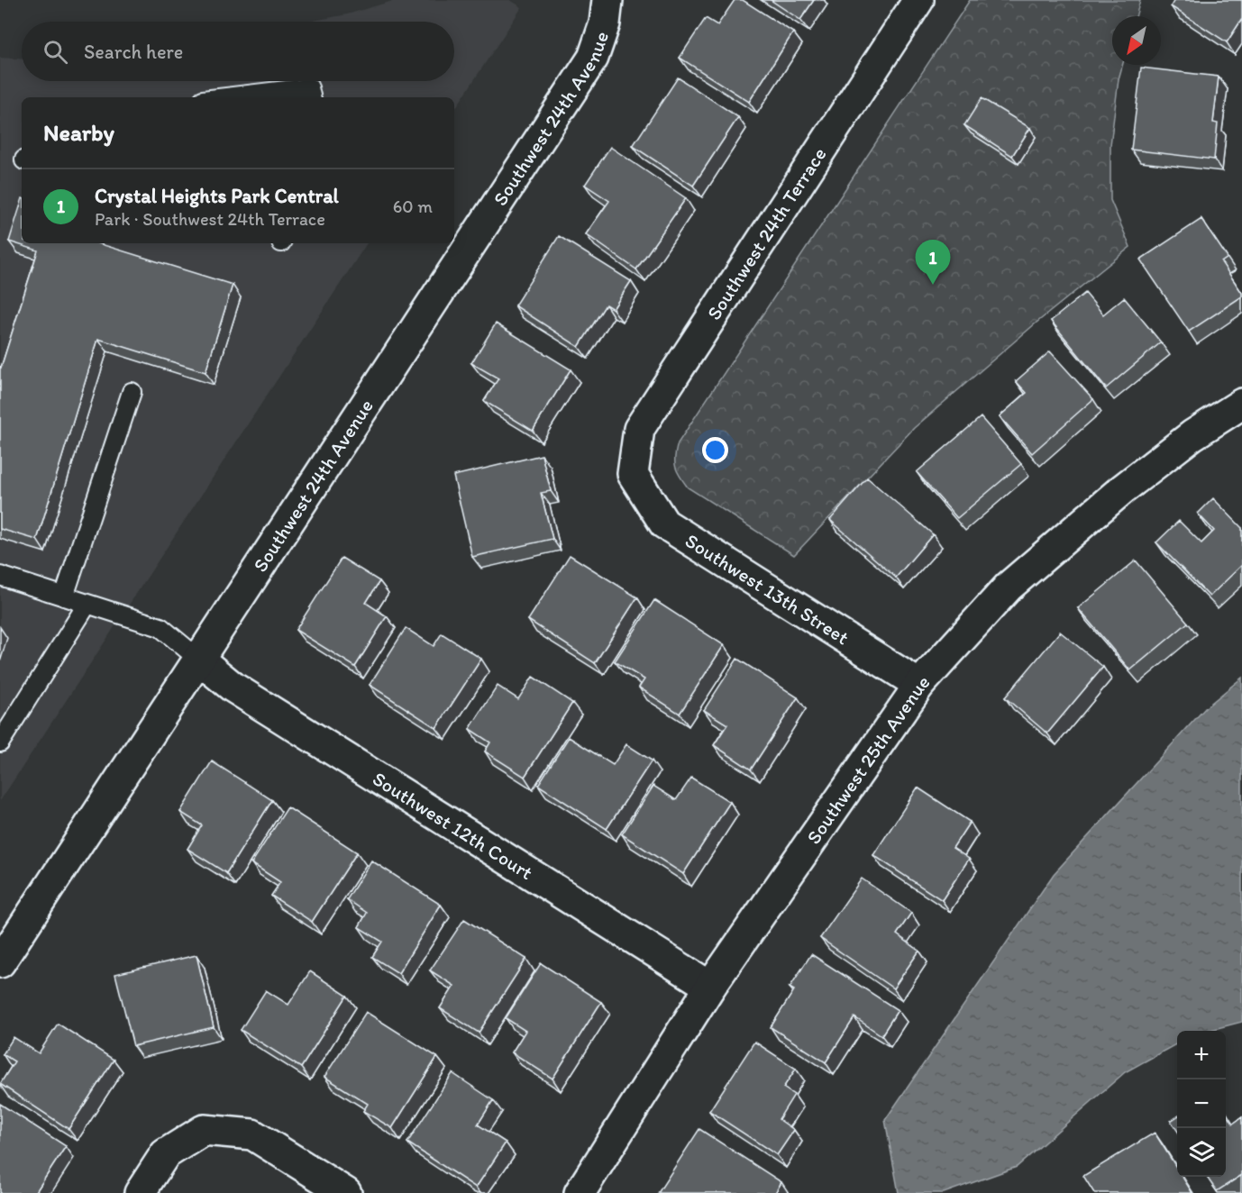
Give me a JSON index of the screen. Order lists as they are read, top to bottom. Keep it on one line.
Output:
{"streets":{"street":["Southwest 24th Avenue","Southwest 24th Terrace","Southwest 13th Street","Southwest 25th Avenue","Southwest 12th Court"]},"crossings":[["Southwest 24th Avenue","Southwest 12th Court"],["Southwest 24th Terrace","Southwest 13th Street"],["Southwest 13th Street","Southwest 25th Avenue"],["Southwest 25th Avenue","Southwest 12th Court"]],"north":"bottom left","page":{"search":"Search here","heading":"Nearby","list":[{"mark":"1","name":"Crystal Heights Park Central","note":"Park · Southwest 24th Terrace","value":"60 m"}],"pins":"1","map_buttons":["+","−"]}}
